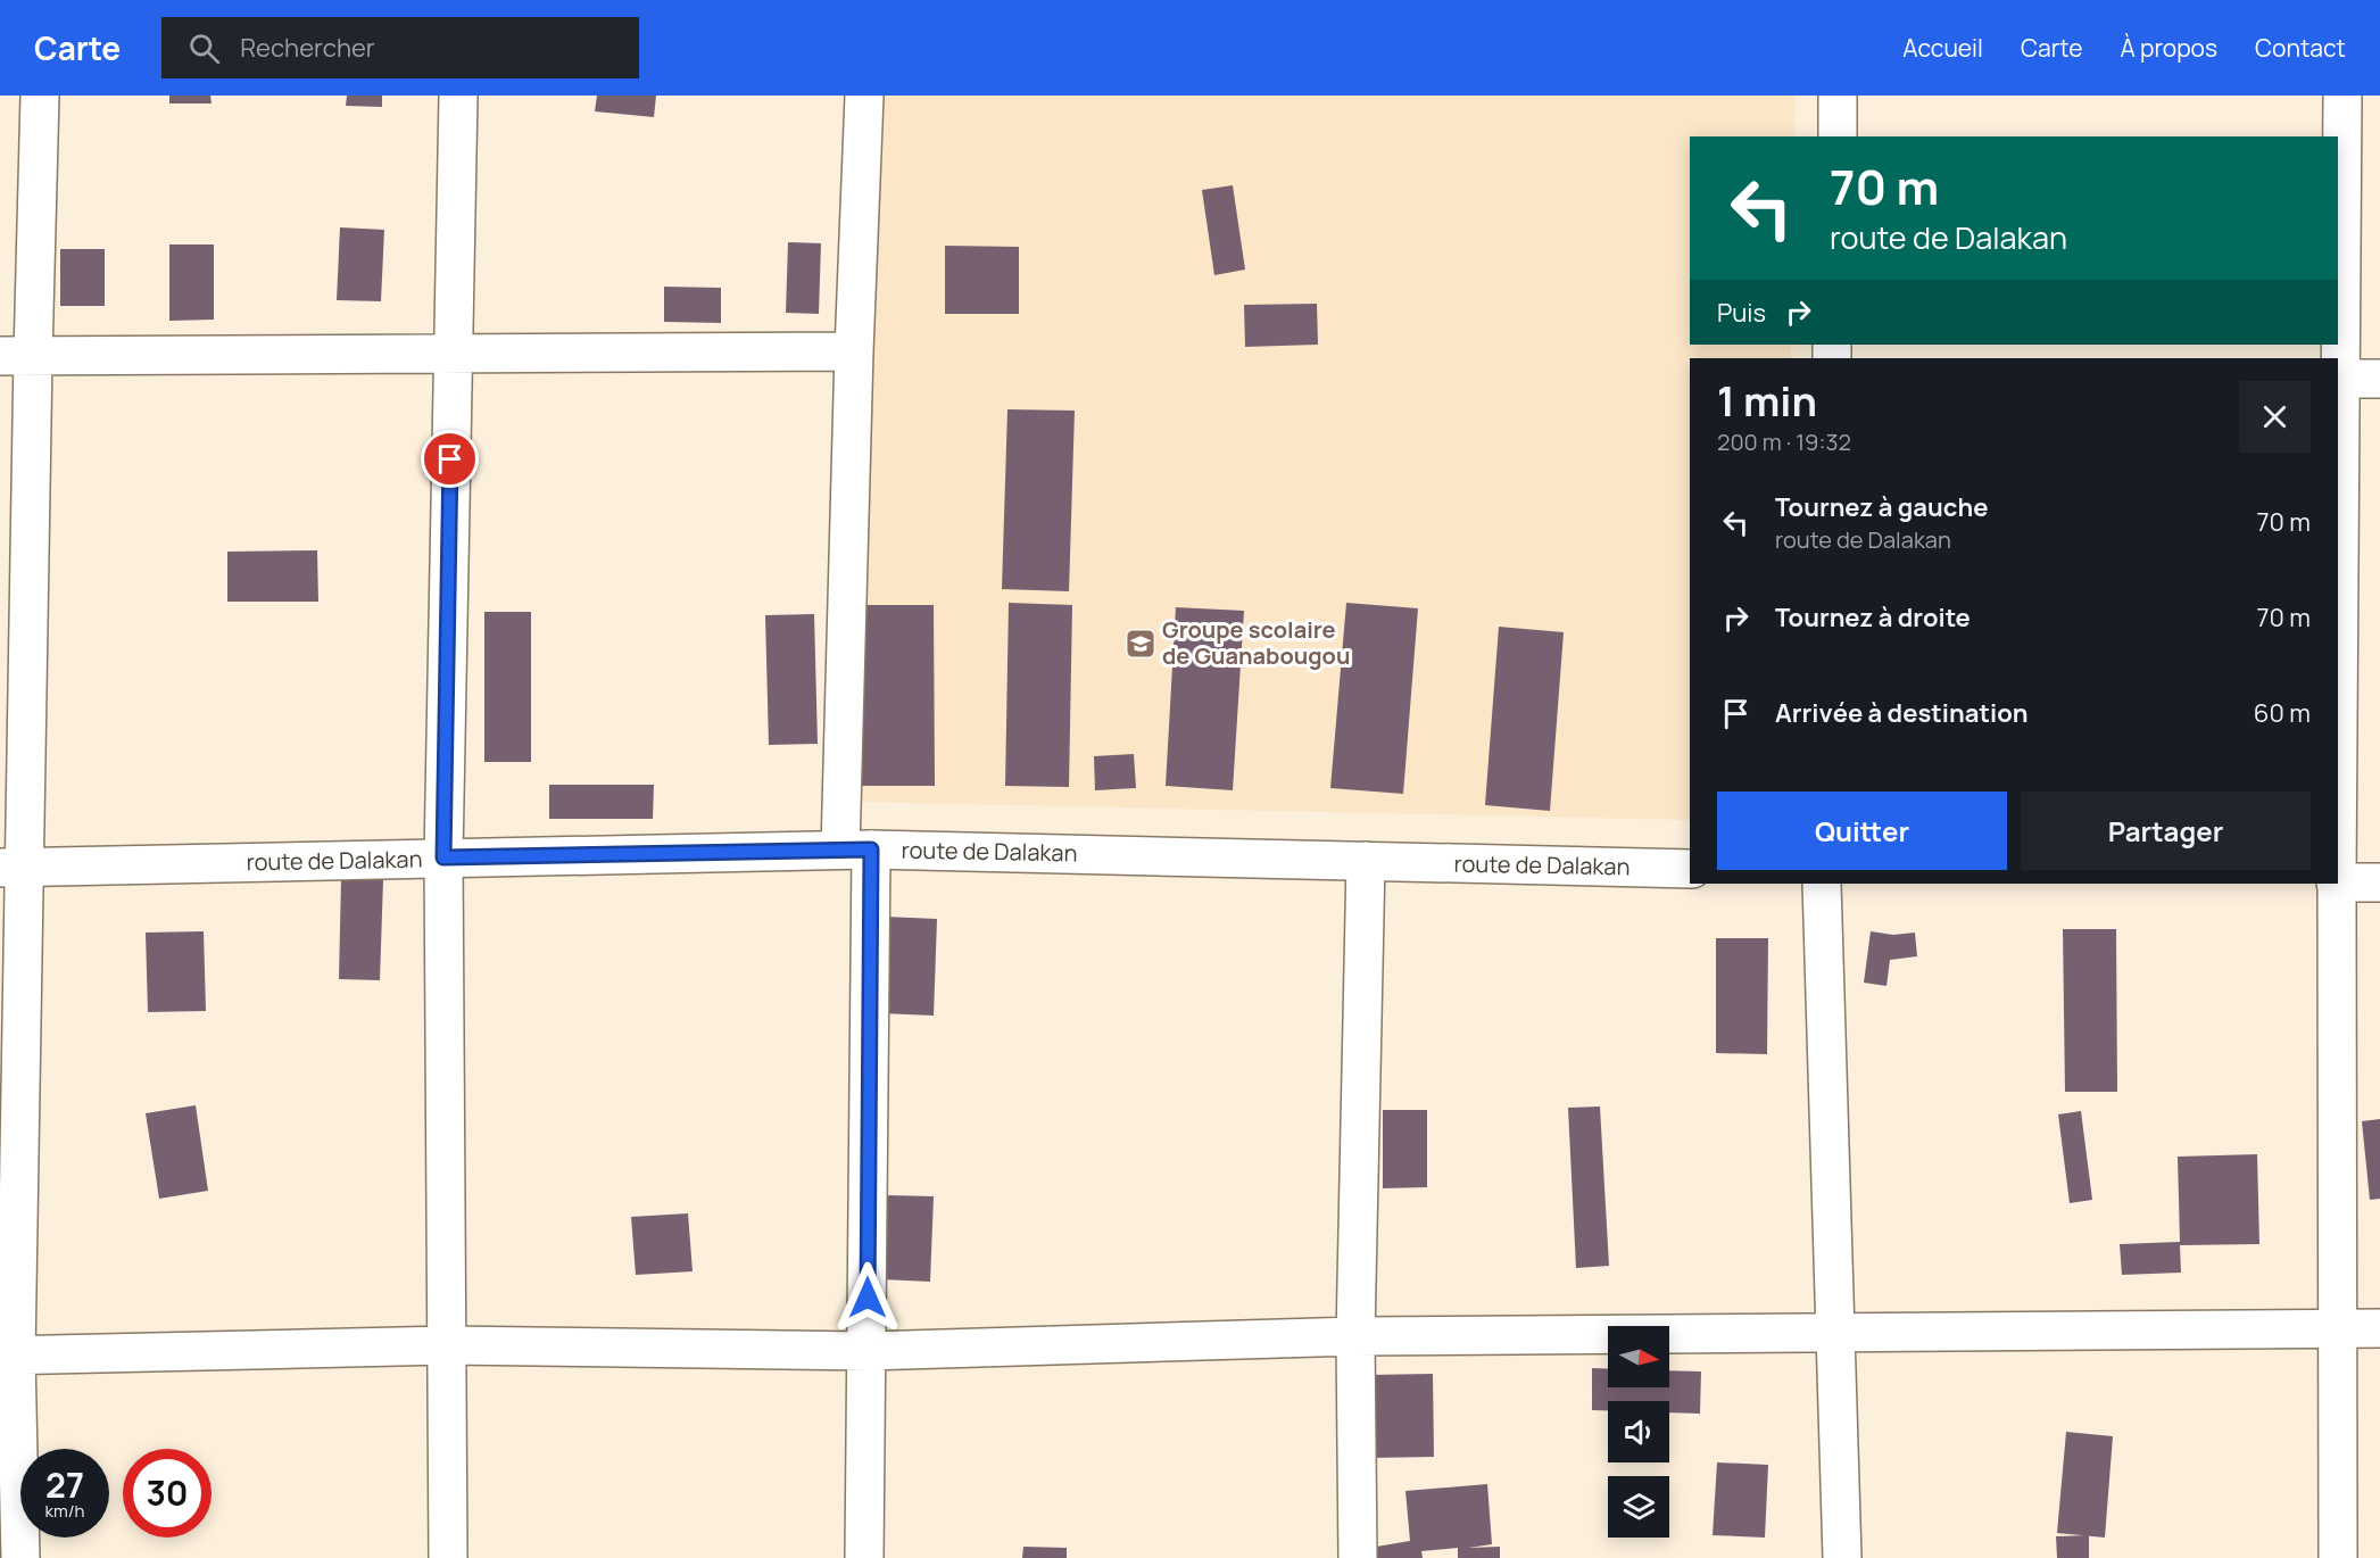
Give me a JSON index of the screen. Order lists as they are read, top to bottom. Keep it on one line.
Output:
{"streets":{"street":["route de Dalakan"]},"places":{"school or university":["Groupe scolaire de Guanabougou"]},"north":"right","page":{"header":"Carte","search":"Rechercher","nav":["Accueil","Carte","À propos","Contact"],"turn":["70 m","route de Dalakan"],"then":"Puis","heading":["1 min","200 m · 19:32"],"list":[{"name":"Tournez à gauche","note":"route de Dalakan","value":"70 m"},{"name":"Tournez à droite","value":"70 m"},{"name":"Arrivée à destination","value":"60 m"}],"buttons":["Quitter","Partager"],"speed":"27 km/h","limit":"30"}}
